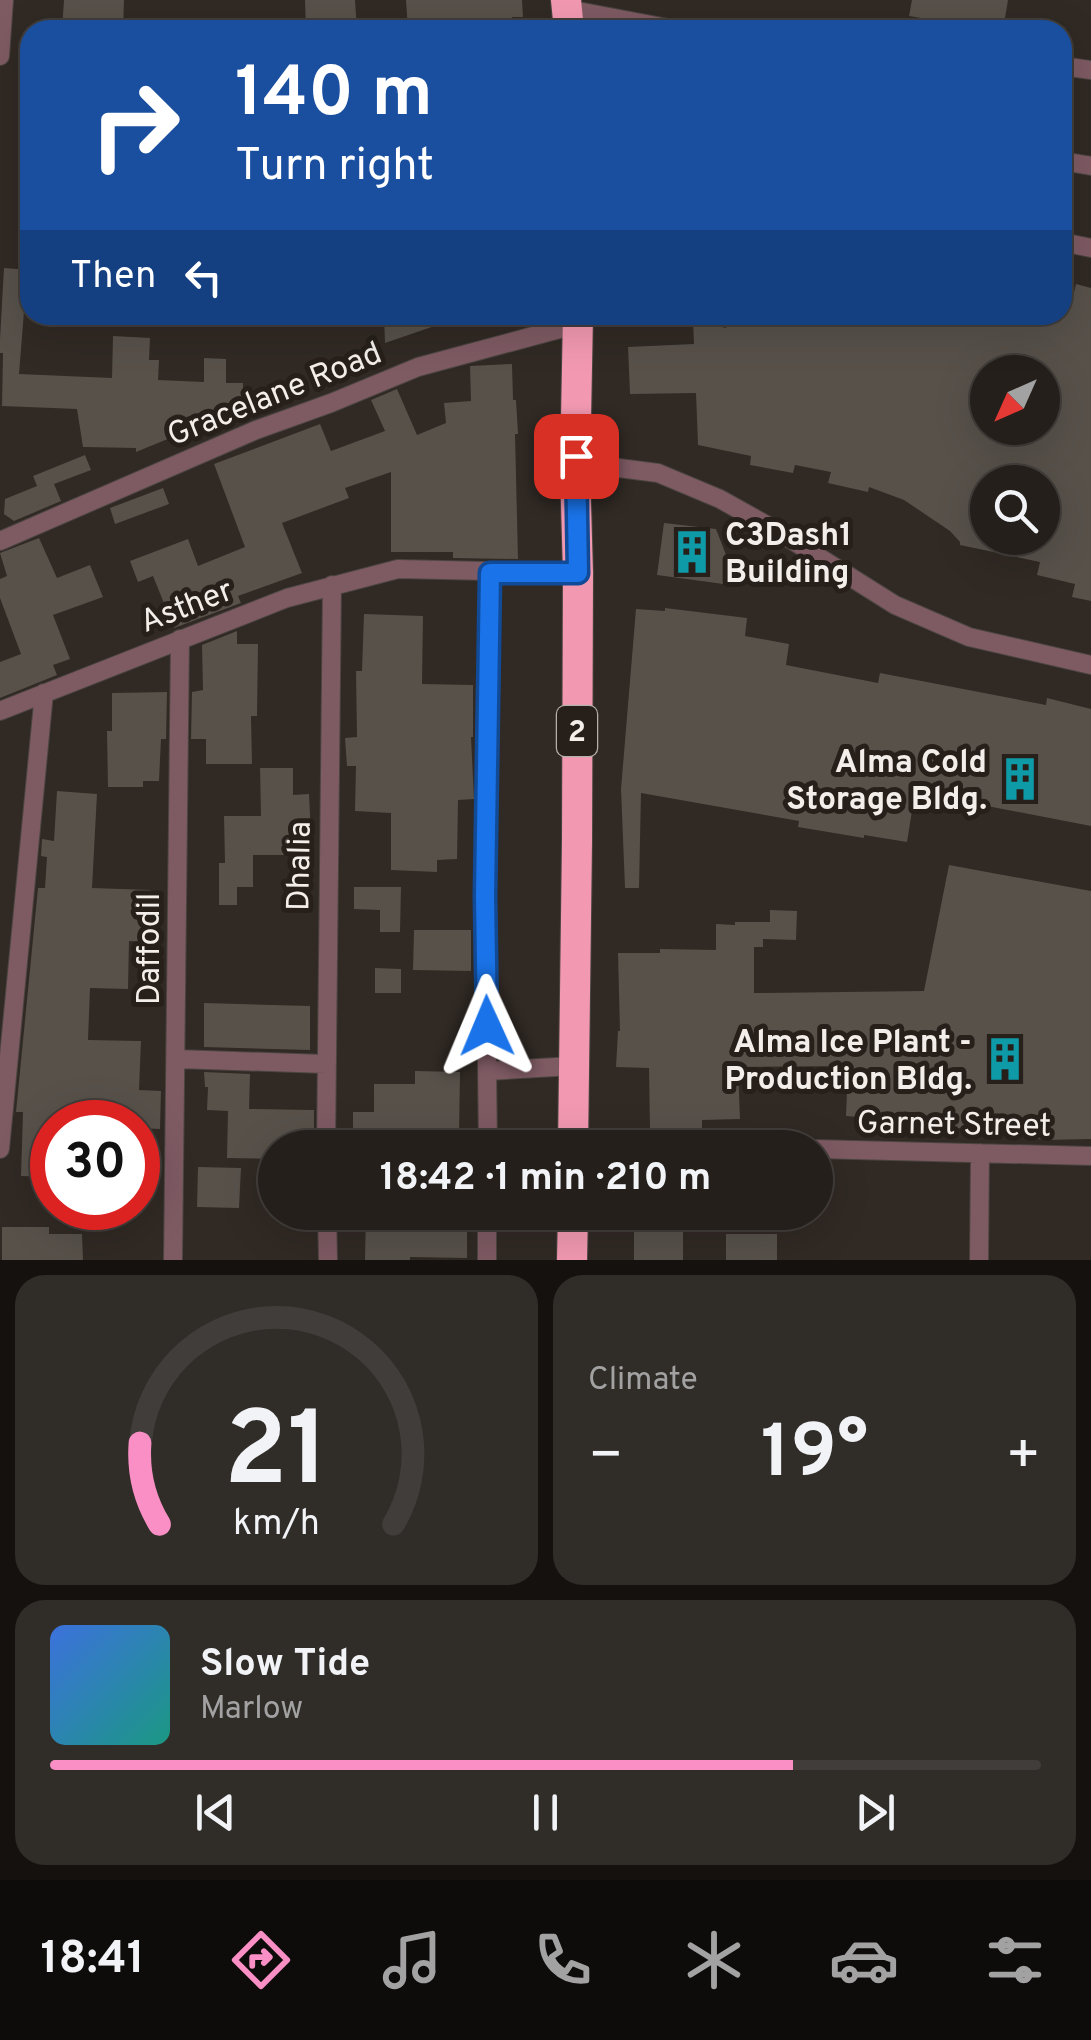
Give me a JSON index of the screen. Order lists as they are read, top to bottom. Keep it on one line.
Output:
{"streets":{"highway":["2"],"street":["Gracelane Road","Asther","Dhalia","Daffodil","Garnet Street"]},"crossings":[["Asther","2"],["Asther","Dhalia"],["Asther","Daffodil"]],"places":{"building":["C3Dash1 Building","Alma Cold Storage Bldg.","Alma Ice Plant - Production Bldg."]},"north":"bottom left","page":{"turn":["140 m","Turn right"],"then":"Then","limit":"30","trip":"18:42 · 1 min · 210 m","tile":"Climate","heat":["−","19°","+"],"song":["Slow Tide","Marlow"],"tabs":"18:41","gauge":["21","km/h"]}}
